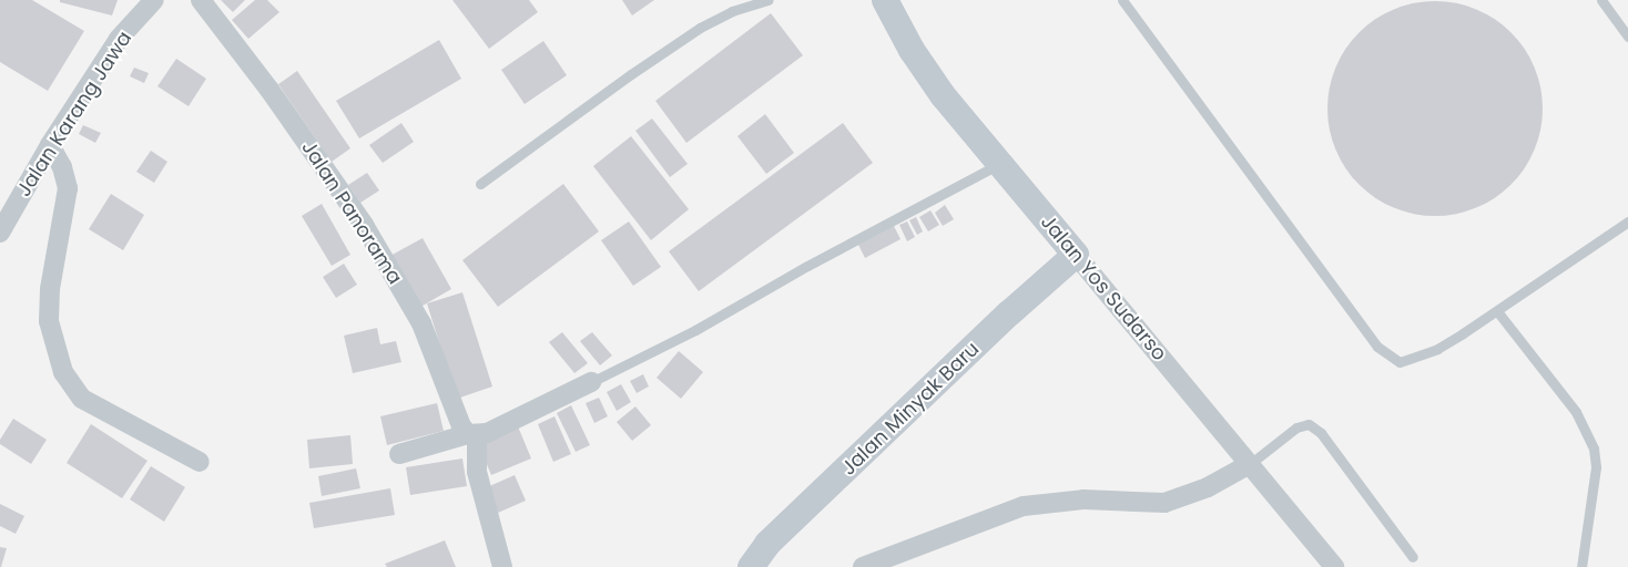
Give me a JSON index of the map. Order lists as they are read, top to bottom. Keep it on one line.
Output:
{"streets":{"main road":["Jalan Yos Sudarso","Jalan Minyak Baru"],"street":["Jalan Karang Jawa","Jalan Panorama"]},"crossings":[["Jalan Yos Sudarso","Jalan Minyak Baru"]]}
